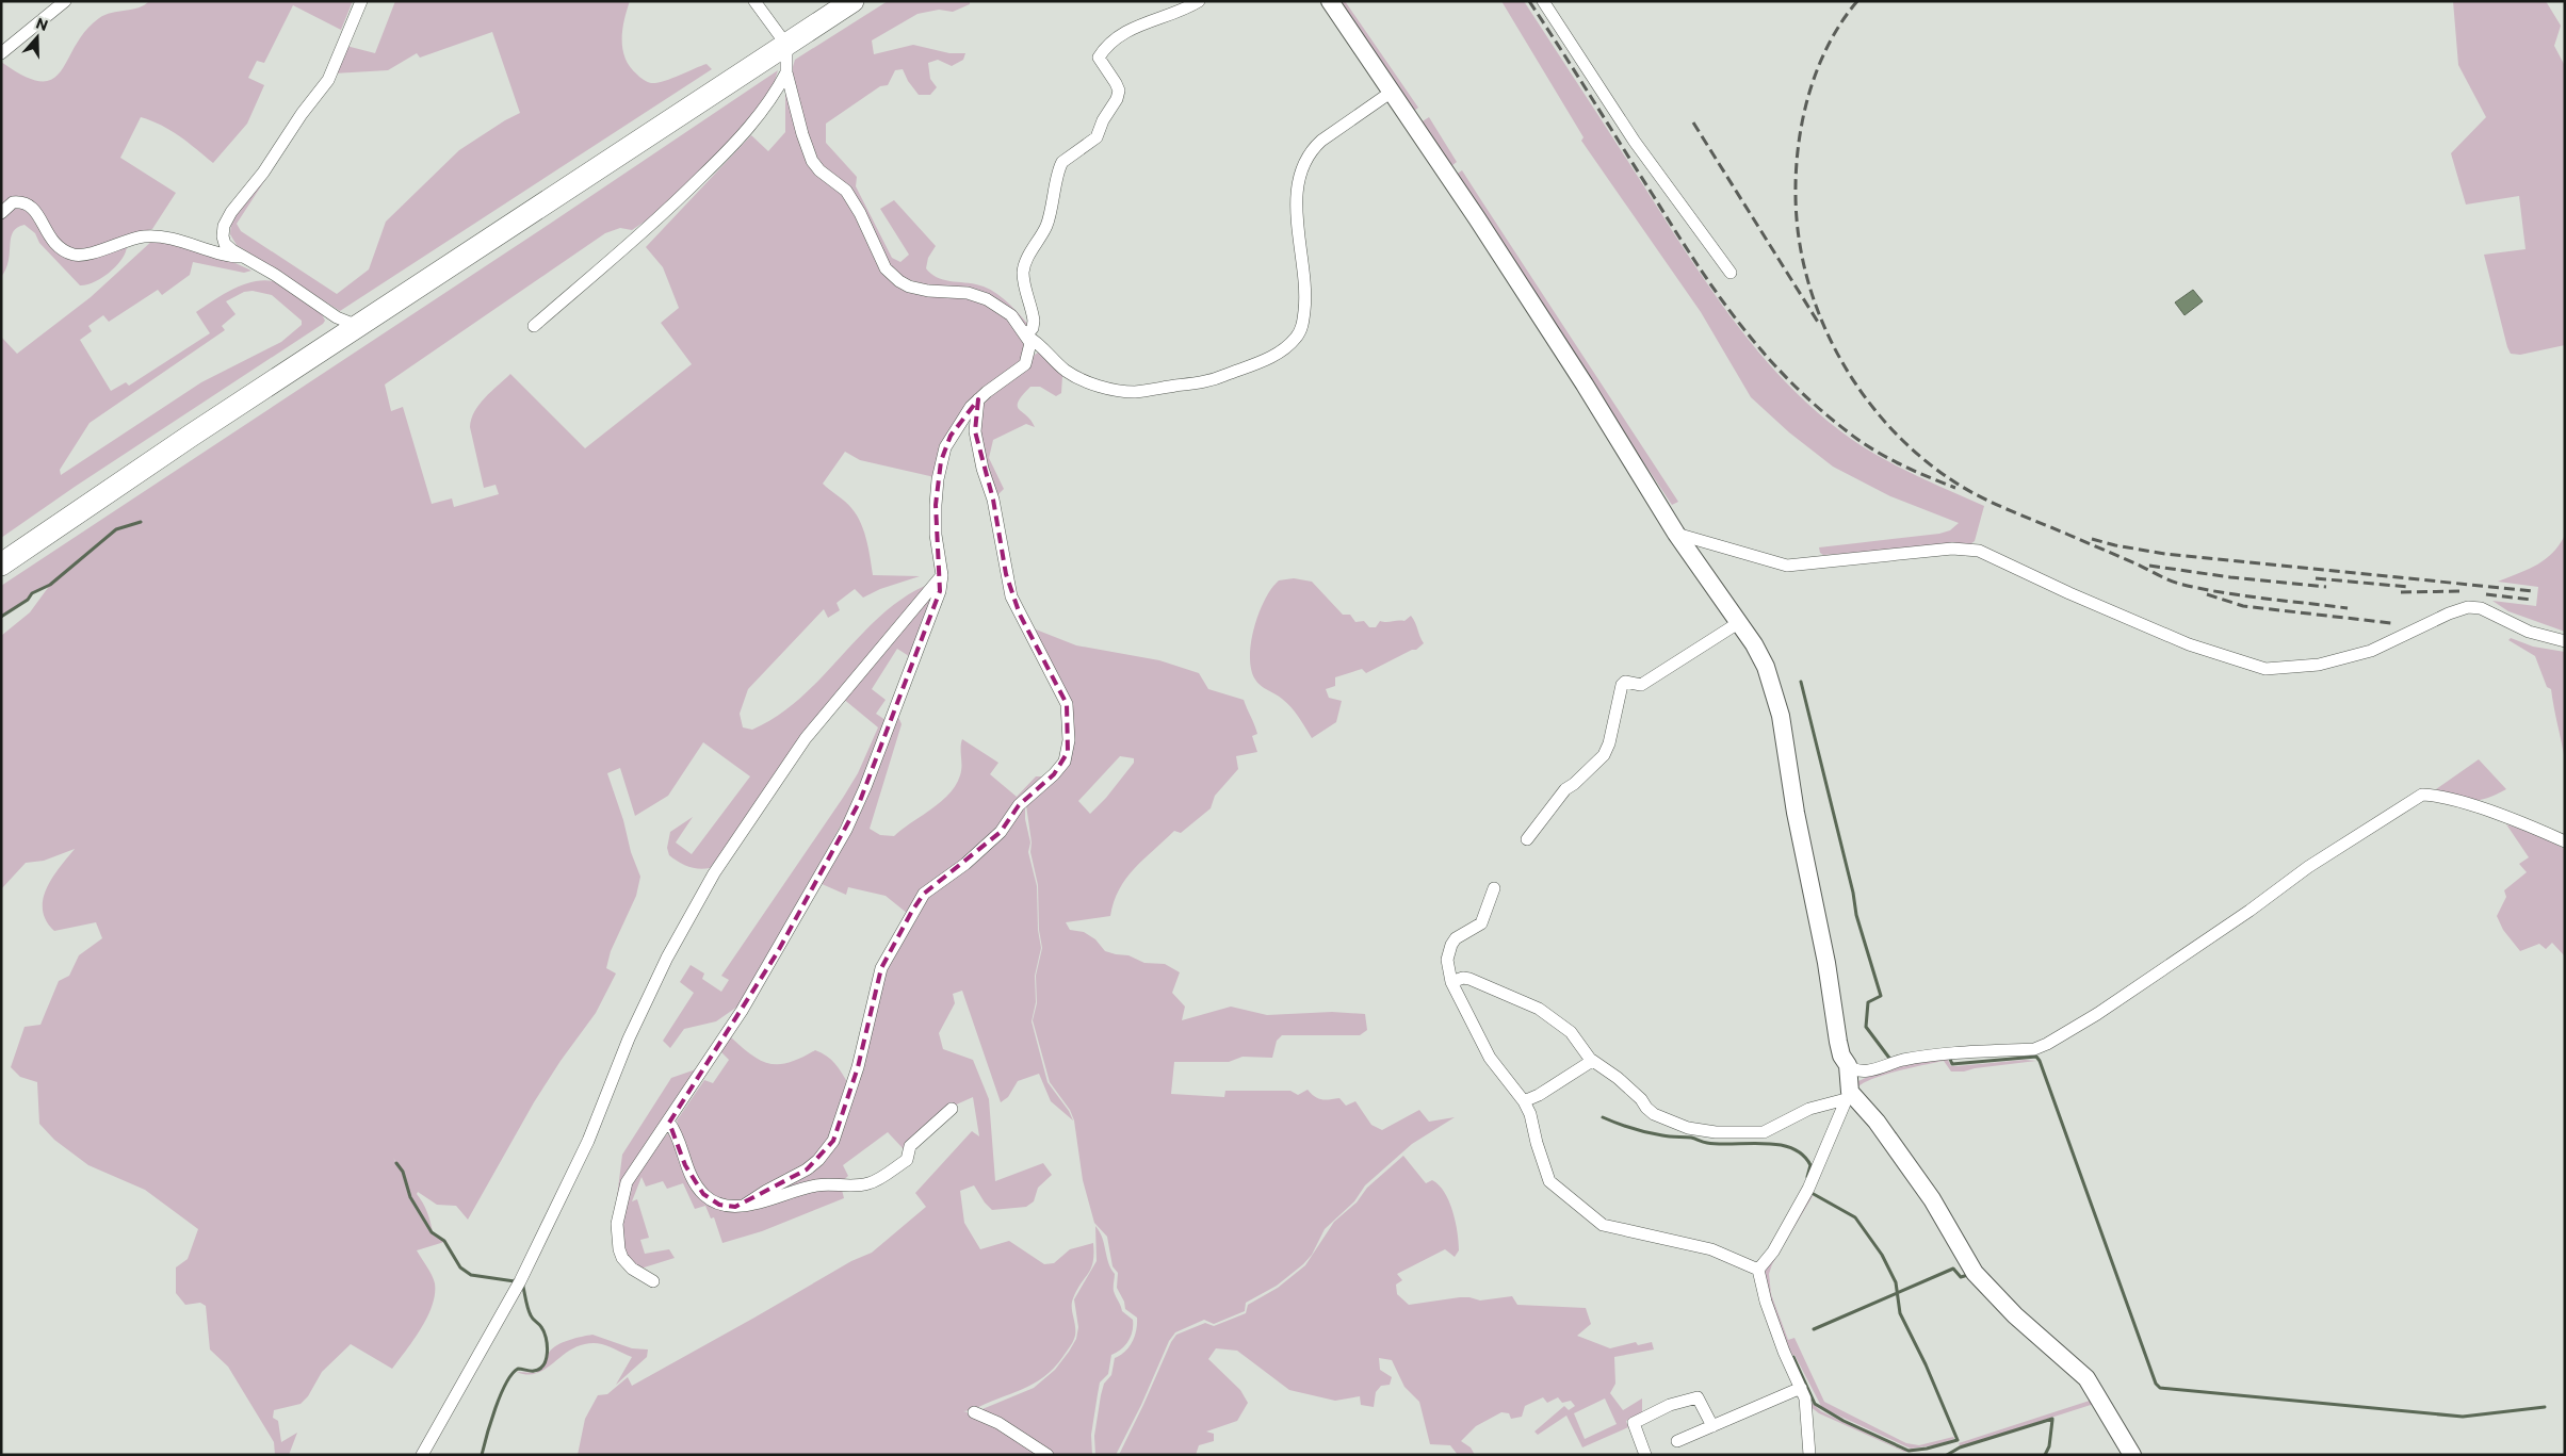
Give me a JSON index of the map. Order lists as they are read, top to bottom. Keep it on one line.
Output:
{"north":"top"}
